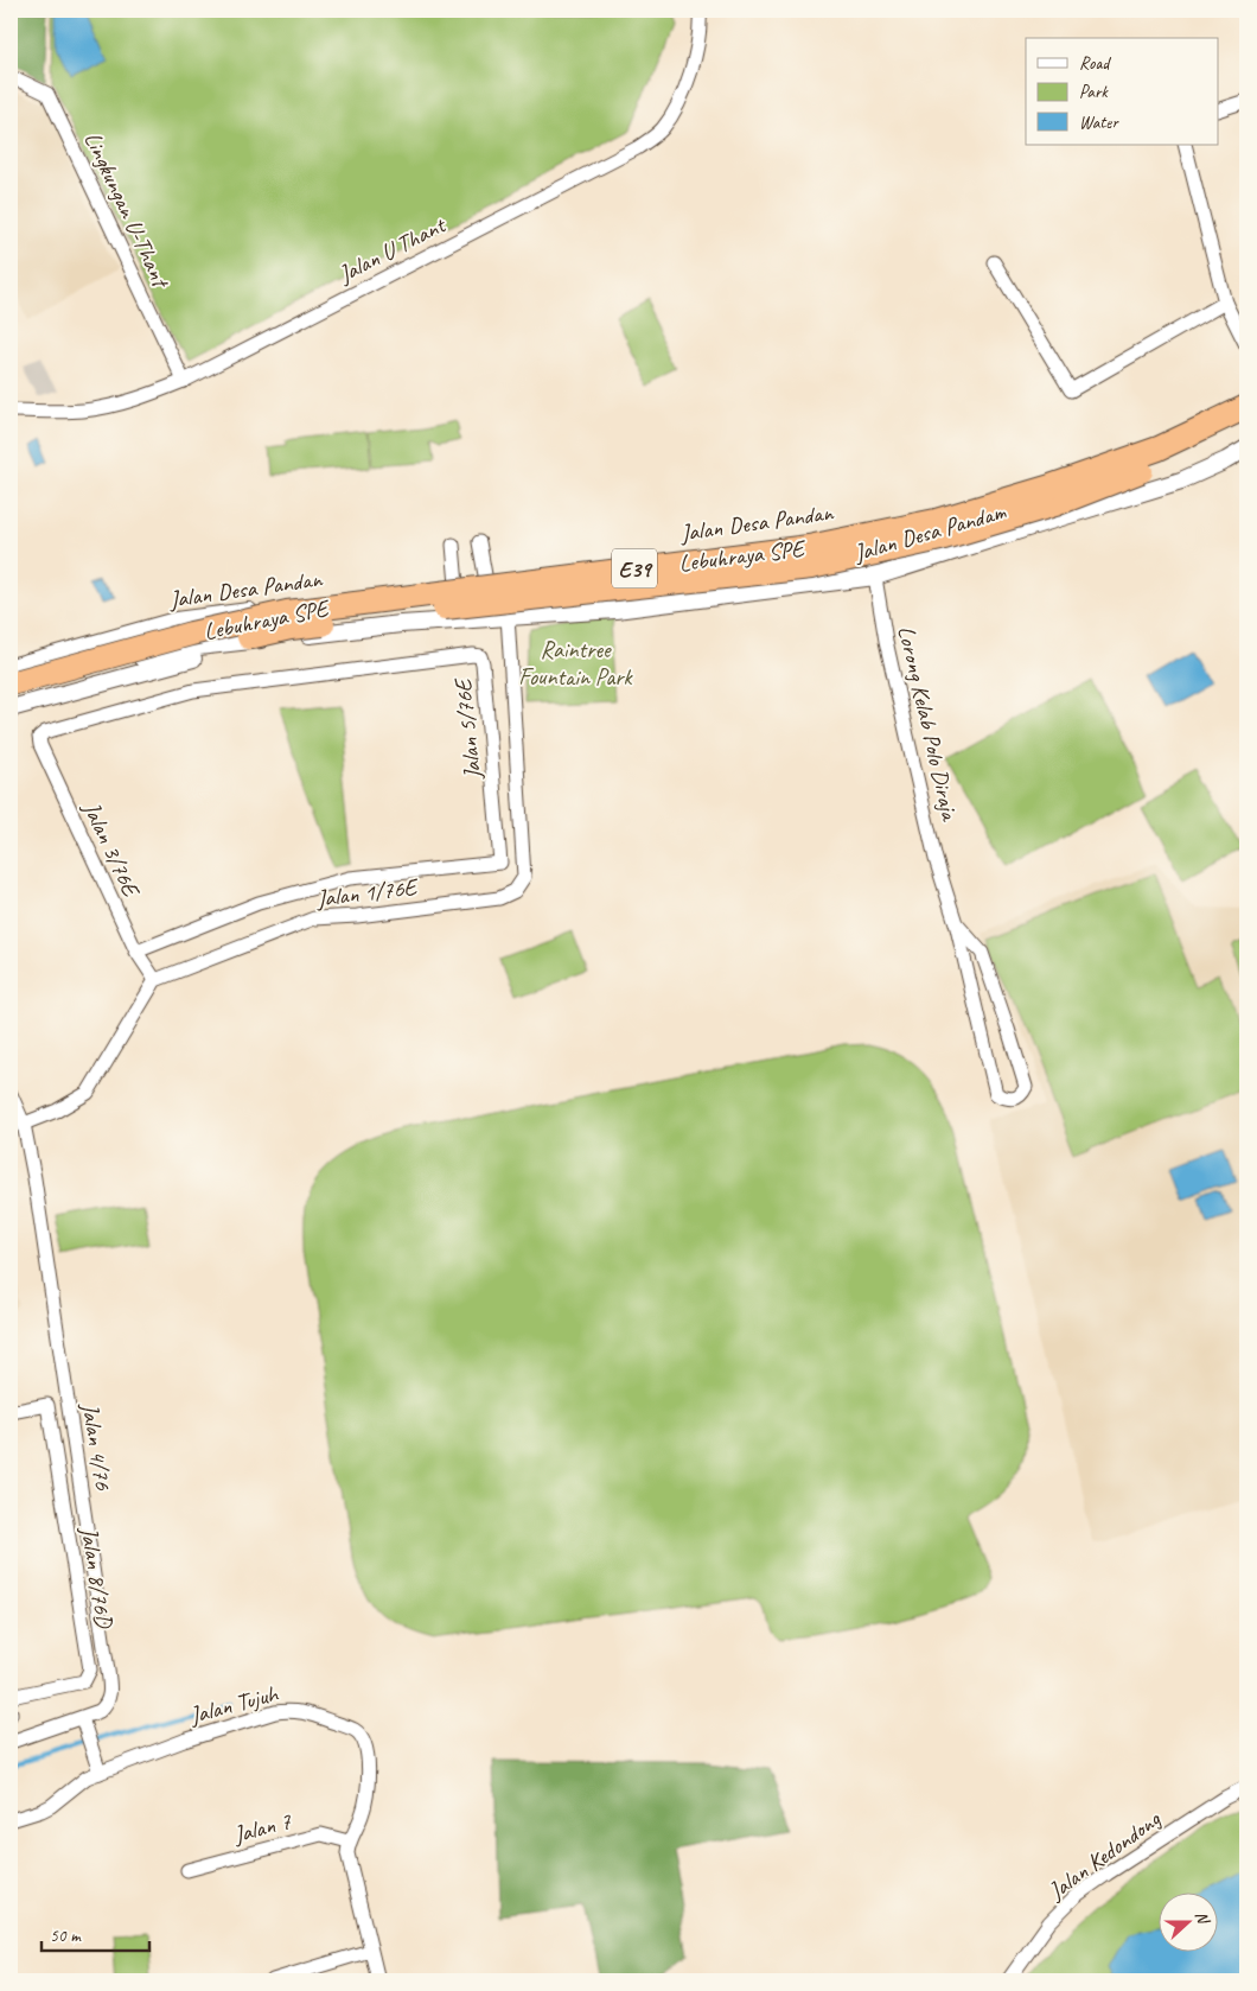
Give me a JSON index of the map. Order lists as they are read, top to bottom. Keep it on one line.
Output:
{"streets":{"highway":["Lebuhraya SPE","E39"],"street":["Lingkungan U-Thant","Jalan U Thant","Jalan Desa Pandan","Jalan Desa Pandam","Lorong Kelab Polo Diraja","Jalan 5/76E","Jalan 3/76E","Jalan 1/76E","Jalan 4/76","Jalan 8/76D","Jalan Tujuh","Jalan 7","Jalan Kedondong"]},"crossings":[["Lingkungan U-Thant","Jalan U Thant"],["Jalan Desa Pandan","Lorong Kelab Polo Diraja"],["Jalan Desa Pandam","Lorong Kelab Polo Diraja"],["Jalan Desa Pandam","Jalan 1/76E"],["Jalan 5/76E","Jalan 3/76E"],["Jalan 3/76E","Jalan 1/76E"],["Jalan Tujuh","Jalan 7"]],"parks":["Raintree Fountain Park"],"legend":["Road","Park","Water"],"scale_bar":"50 m","north":"right"}
